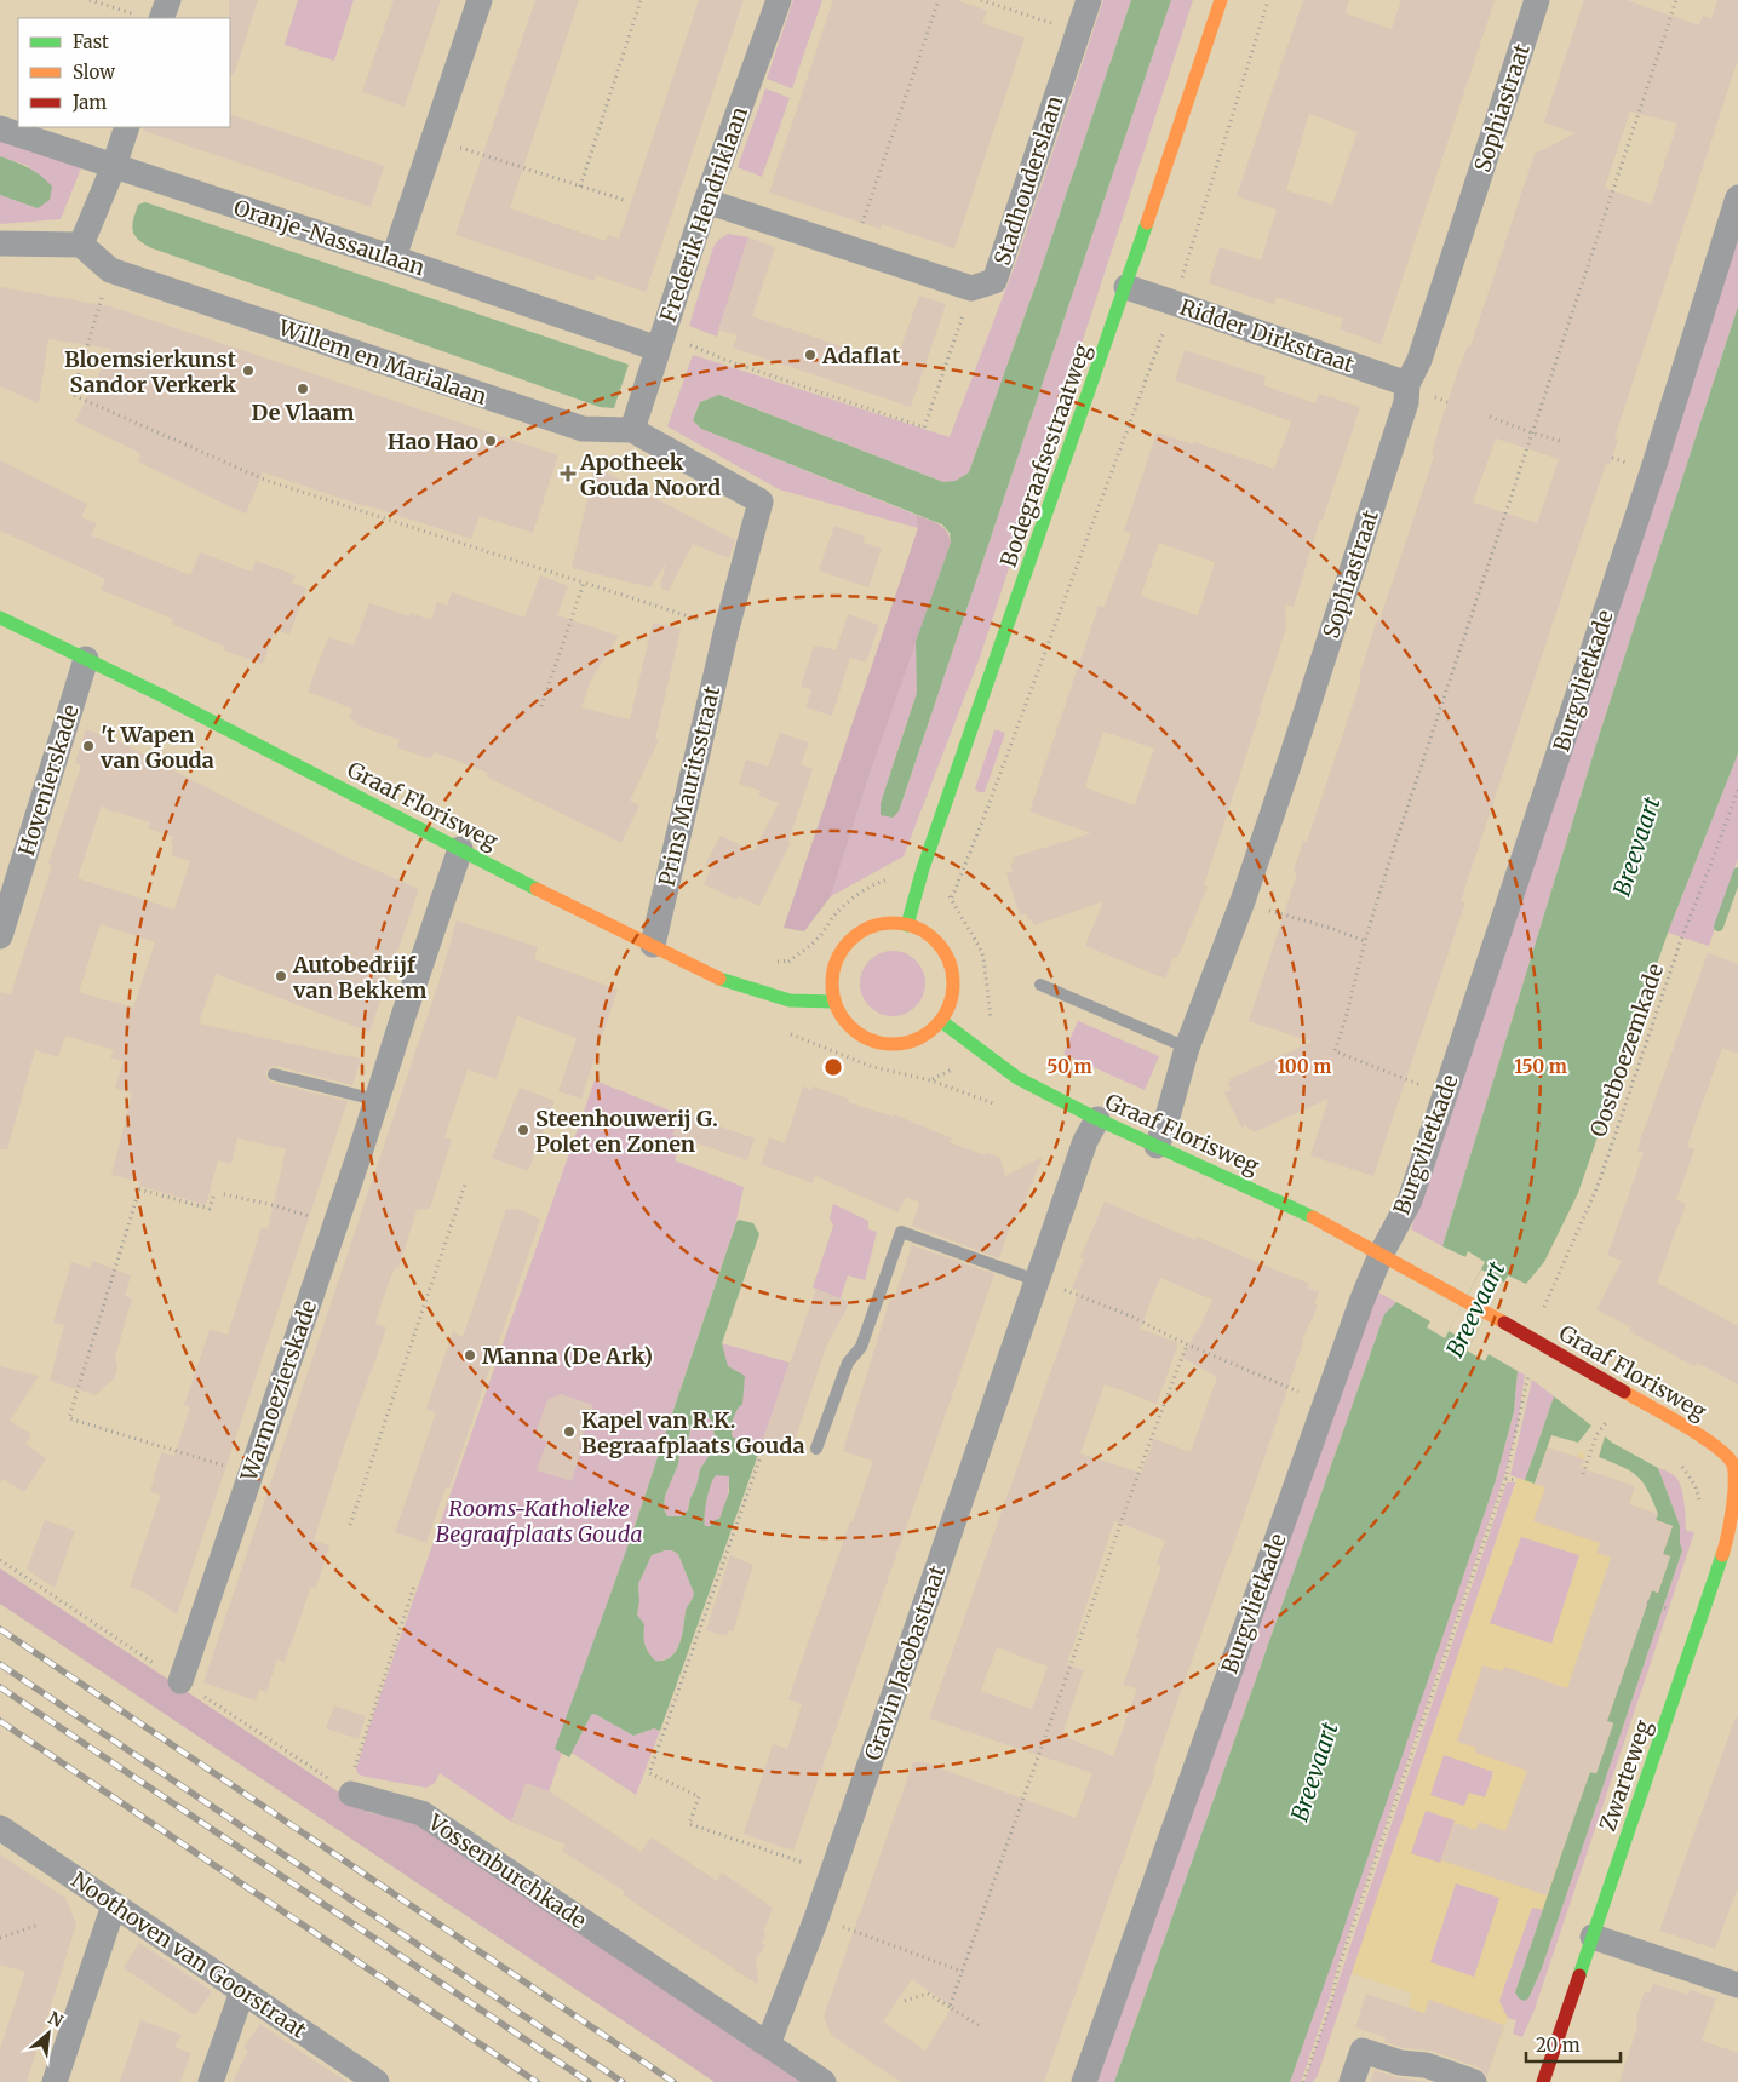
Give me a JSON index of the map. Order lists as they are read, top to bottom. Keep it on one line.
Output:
{"streets":{"main road":["Bodegraafsestraatweg","Graaf Florisweg","Zwarteweg"],"street":["Sophiastraat","Stadhouderslaan","Frederik Hendriklaan","Oranje-Nassaulaan","Ridder Dirkstraat","Willem en Marialaan","Burgvlietkade","Hovenierskade","Prins Mauritsstraat","Warmoezierskade","Gravin Jacobastraat","Vossenburchkade","Noothoven van Goorstraat"],"path":["Oostboezemkade"]},"crossings":[["Sophiastraat","Ridder Dirkstraat"],["Sophiastraat","Graaf Florisweg"],["Frederik Hendriklaan","Oranje-Nassaulaan"],["Frederik Hendriklaan","Willem en Marialaan"],["Ridder Dirkstraat","Bodegraafsestraatweg"],["Willem en Marialaan","Prins Mauritsstraat"],["Bodegraafsestraatweg","Graaf Florisweg"],["Burgvlietkade","Graaf Florisweg"],["Hovenierskade","Graaf Florisweg"],["Prins Mauritsstraat","Graaf Florisweg"],["Graaf Florisweg","Warmoezierskade"],["Graaf Florisweg","Gravin Jacobastraat"],["Graaf Florisweg","Zwarteweg"],["Gravin Jacobastraat","Vossenburchkade"]],"water":["Breevaart"],"parks":["Rooms-Katholieke Begraafplaats Gouda"],"places":{"other":["Adaflat","Bloemsierkunst Sandor Verkerk","De Vlaam","Hao Hao","'t Wapen van Gouda","Autobedrijf van Bekkem","Steenhouwerij G. Polet en Zonen","Manna (De Ark)","Kapel van R.K. Begraafplaats Gouda"],"health":["Apotheek Gouda Noord"]},"legend":["Fast","Slow","Jam"],"scale_bar":"20 m","north":"top right","rings":["50 m","100 m","150 m"]}
